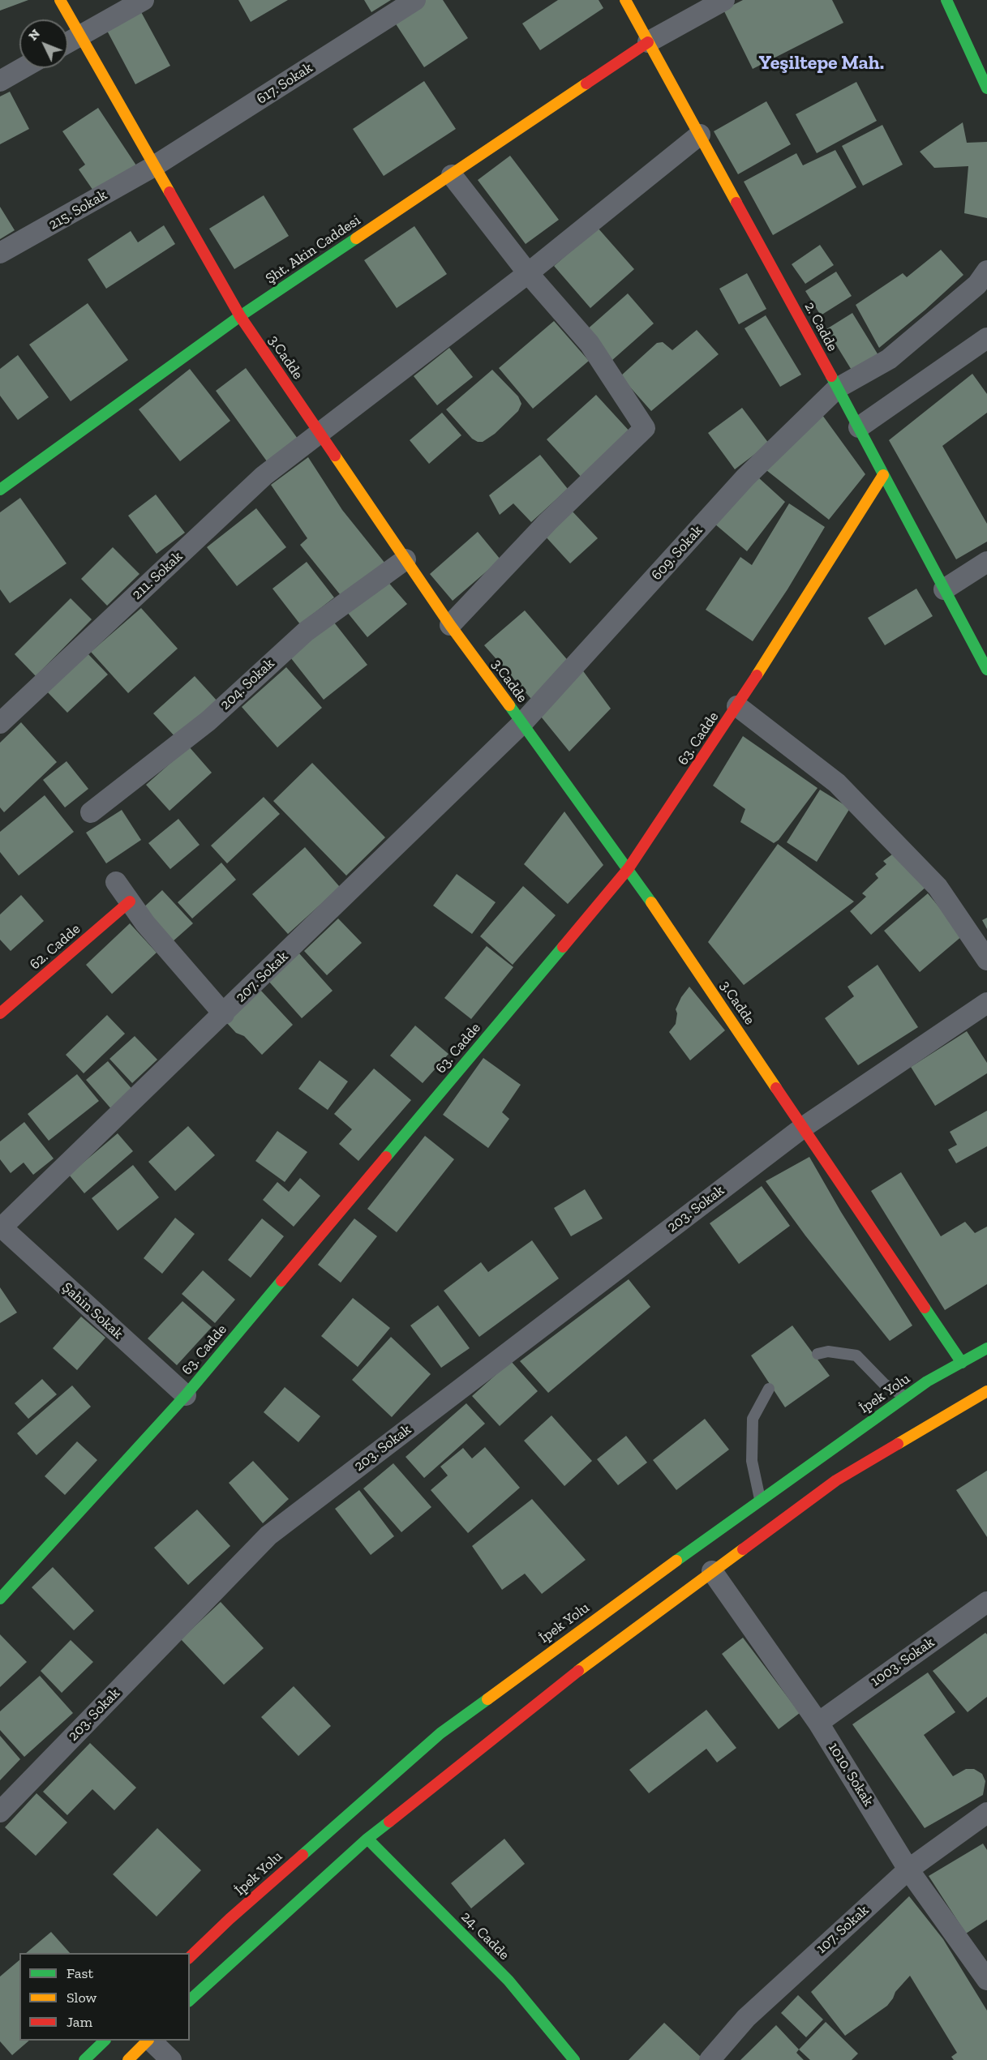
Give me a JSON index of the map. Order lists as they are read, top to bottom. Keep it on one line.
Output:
{"streets":{"main road":["Şht. Akin Caddesi","2. Cadde","3.Cadde","63. Cadde","62. Cadde","İpek Yolu","24. Cadde"],"street":["617. Sokak","215. Sokak","609. Sokak","211. Sokak","204. Sokak","207. Sokak","203. Sokak","Şahin Sokak","1003. Sokak","1010. Sokak","107. Sokak"]},"crossings":[["617. Sokak","215. Sokak"],["617. Sokak","3.Cadde"],["215. Sokak","3.Cadde"],["Şht. Akin Caddesi","2. Cadde"],["Şht. Akin Caddesi","3.Cadde"],["2. Cadde","609. Sokak"],["2. Cadde","211. Sokak"],["2. Cadde","63. Cadde"],["3.Cadde","609. Sokak"],["3.Cadde","211. Sokak"],["3.Cadde","204. Sokak"],["3.Cadde","63. Cadde"],["3.Cadde","207. Sokak"],["3.Cadde","203. Sokak"],["3.Cadde","İpek Yolu"],["609. Sokak","207. Sokak"],["63. Cadde","Şahin Sokak"],["207. Sokak","Şahin Sokak"],["1003. Sokak","1010. Sokak"],["1010. Sokak","107. Sokak"]],"districts":["Yeşiltepe Mah."],"legend":["Fast","Slow","Jam"],"north":"top left"}
